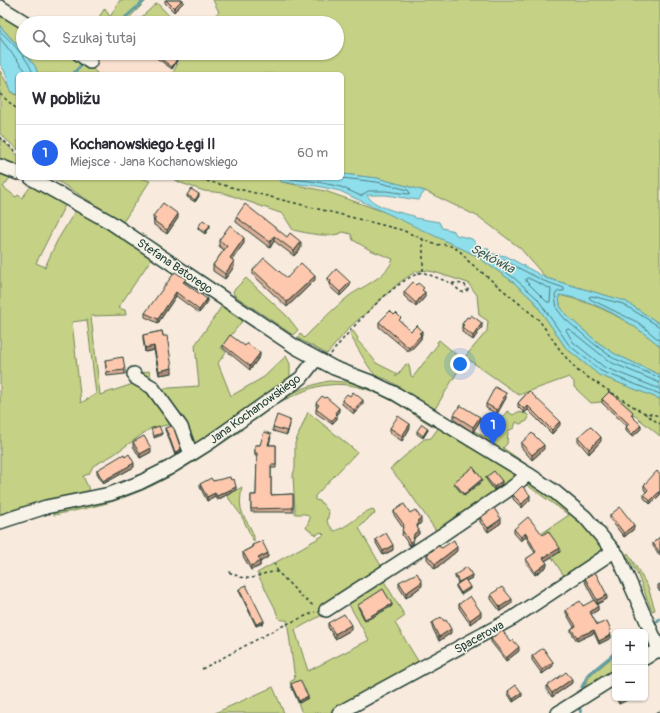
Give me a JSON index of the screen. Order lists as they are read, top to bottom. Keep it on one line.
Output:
{"streets":{"street":["Stefana Batorego","Jana Kochanowskiego","Spacerowa"]},"crossings":[["Stefana Batorego","Jana Kochanowskiego"]],"water":["Sękówka"],"page":{"search":"Szukaj tutaj","heading":"W pobliżu","list":[{"mark":"1","name":"Kochanowskiego Łęgi II","note":"Miejsce · Jana Kochanowskiego","value":"60 m"}],"pins":"1","map_buttons":["+","−"]}}
